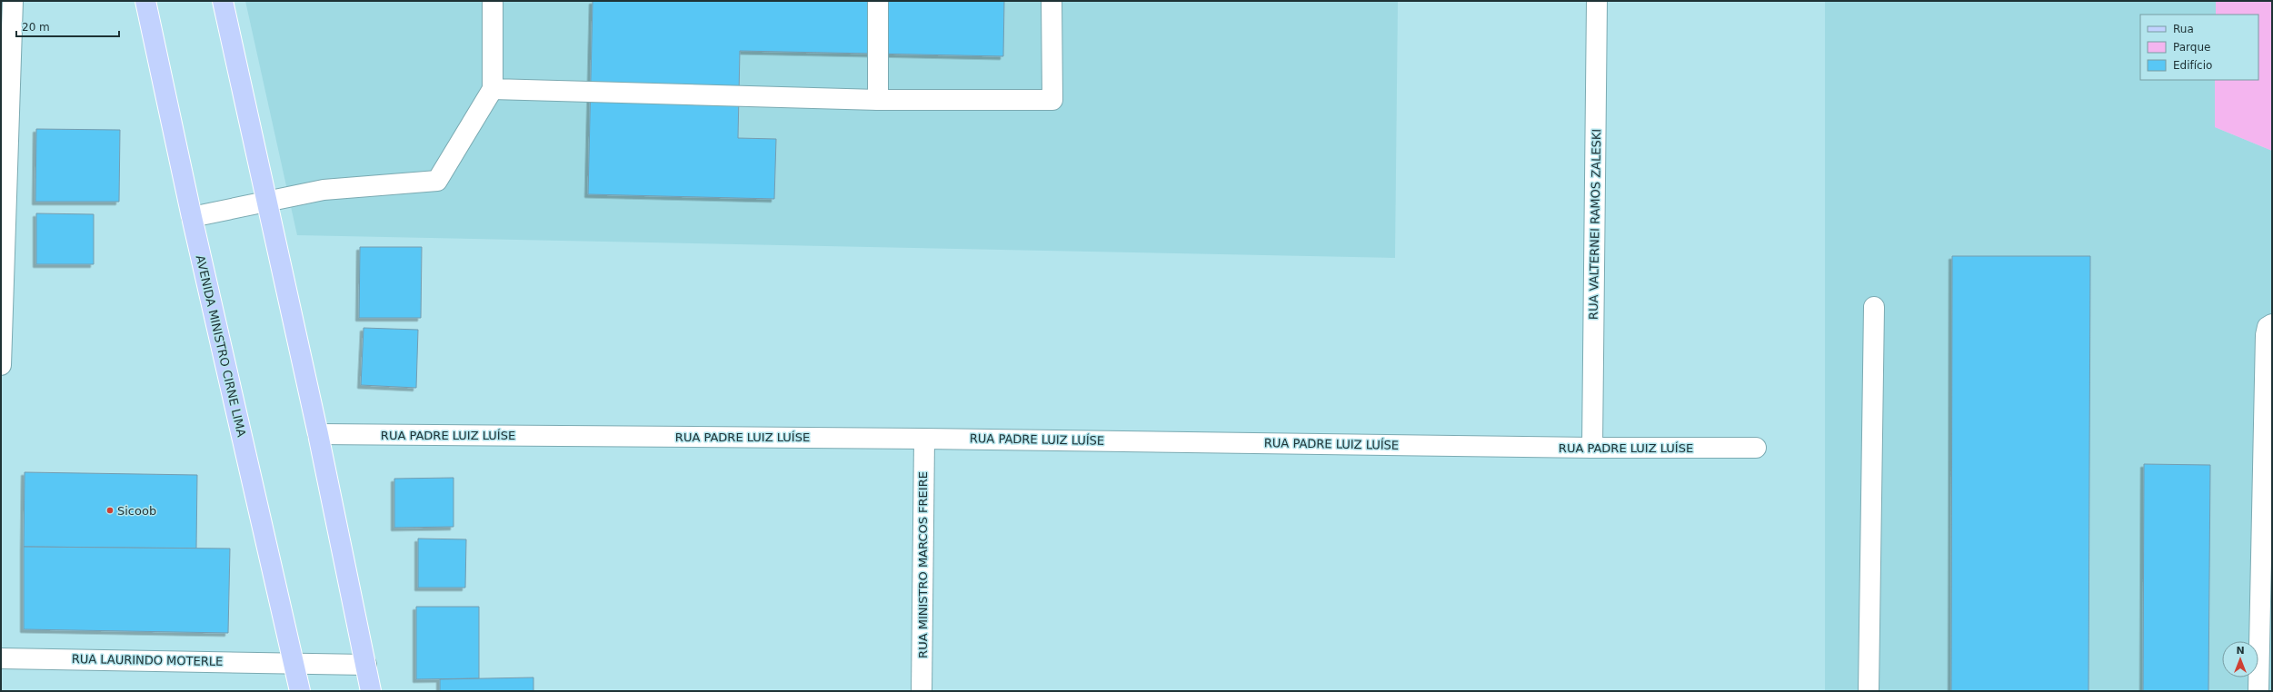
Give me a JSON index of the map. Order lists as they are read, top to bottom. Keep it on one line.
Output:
{"streets":{"main road":["AVENIDA MINISTRO CIRNE LIMA"],"street":["RUA VALTERNEI RAMOS ZALESKI","RUA PADRE LUIZ LUÍSE","RUA MINISTRO MARCOS FREIRE","RUA LAURINDO MOTERLE"]},"crossings":[["RUA VALTERNEI RAMOS ZALESKI","RUA PADRE LUIZ LUÍSE"],["AVENIDA MINISTRO CIRNE LIMA","RUA LAURINDO MOTERLE"],["RUA PADRE LUIZ LUÍSE","RUA MINISTRO MARCOS FREIRE"]],"places":["Sicoob"],"legend":["Rua","Parque","Edifício"],"scale_bar":"20 m","north":"top"}
